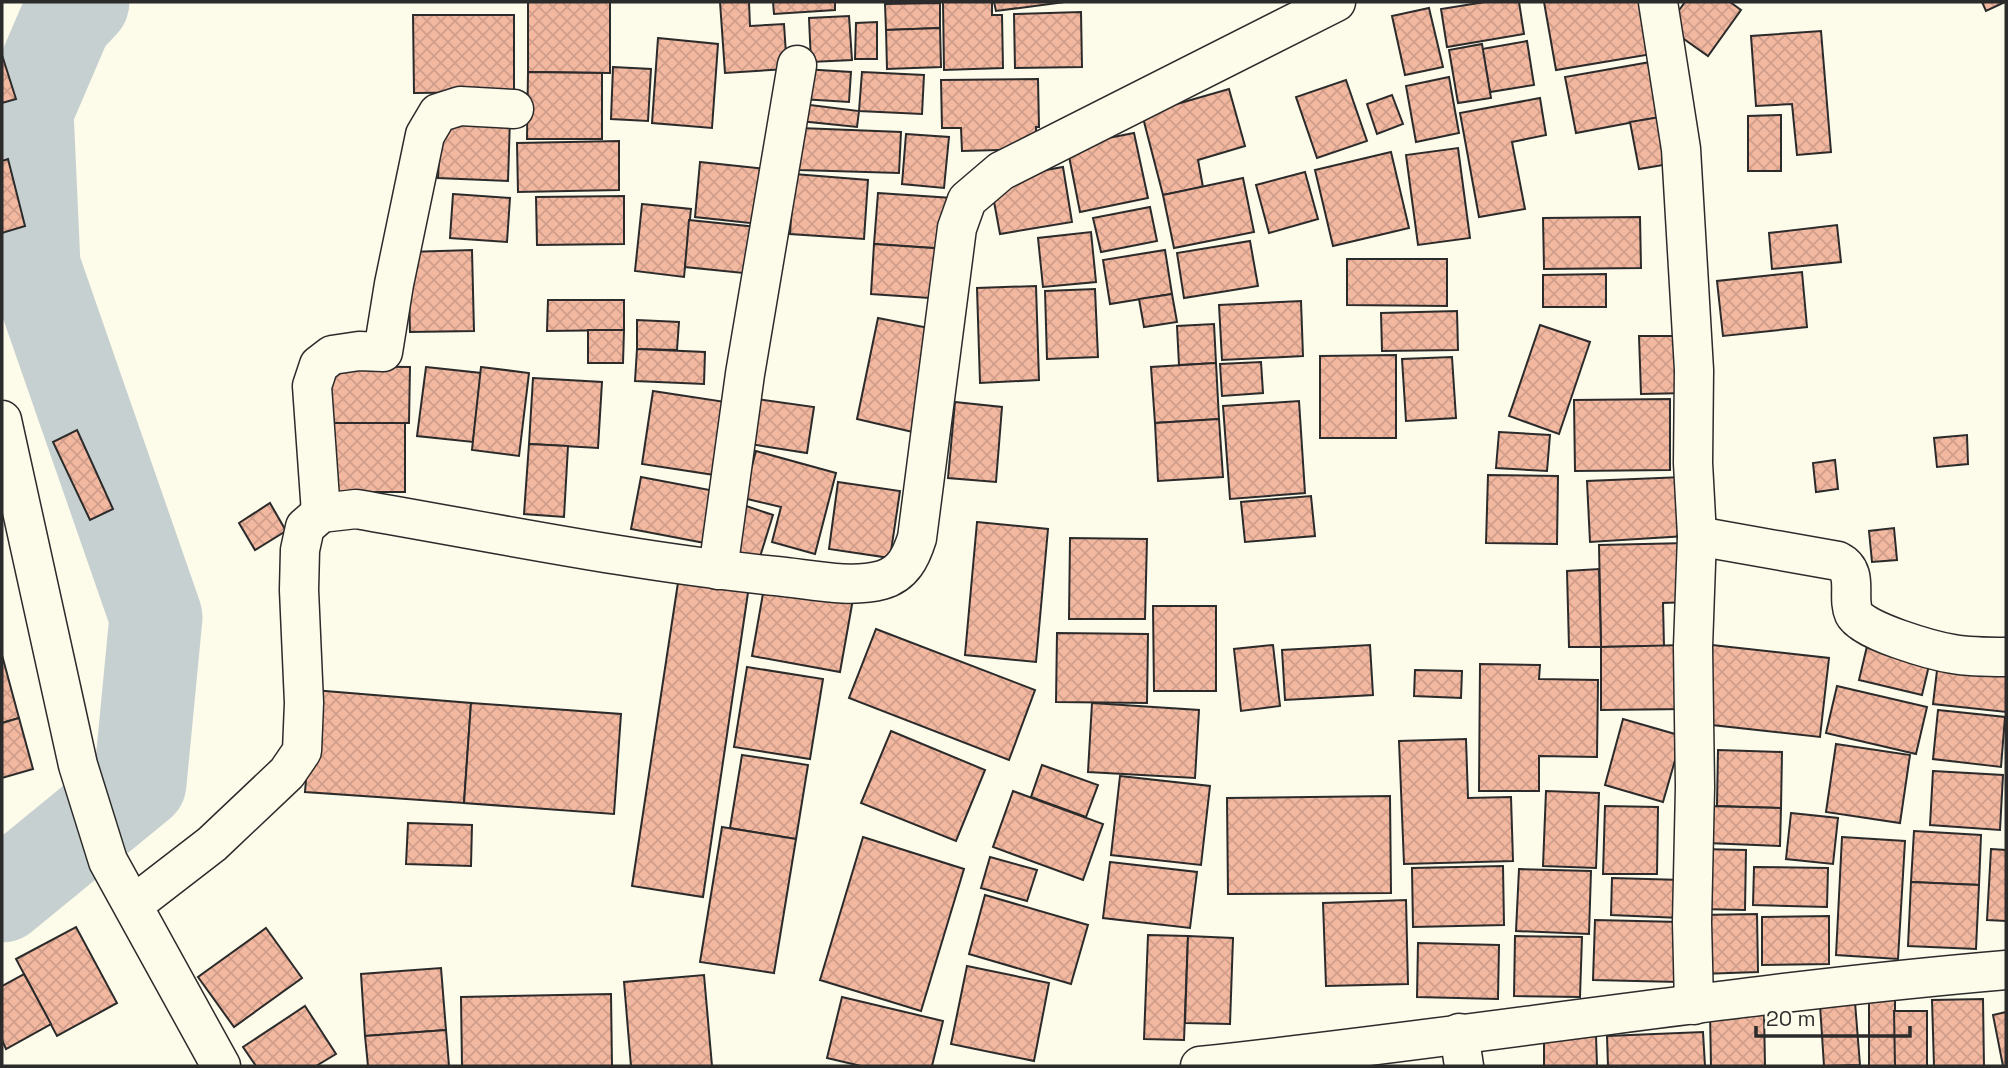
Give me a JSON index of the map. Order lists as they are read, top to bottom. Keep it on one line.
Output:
{"scale_bar":"20 m"}
